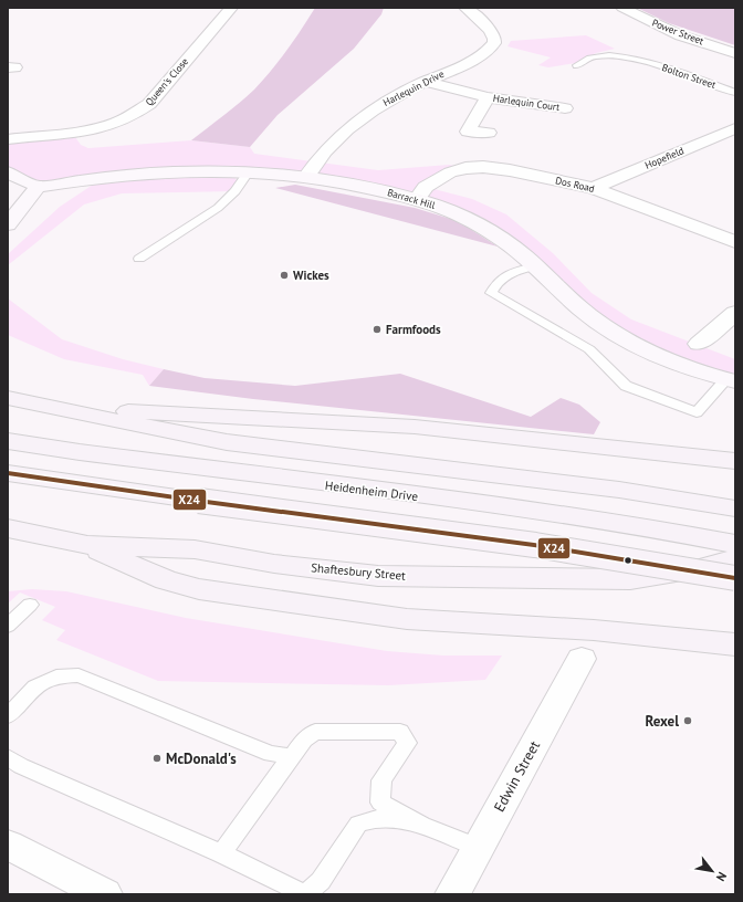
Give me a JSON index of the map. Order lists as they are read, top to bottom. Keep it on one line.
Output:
{"streets":{"main road":["Heidenheim Drive","Shaftesbury Street"],"street":["Power Street","Queen's Close","Harlequin Drive","Harlequin Court","Hopefield","Dos Road","Barrack Hill","Edwin Street"],"lane":["Bolton Street"]},"crossings":[["Harlequin Drive","Harlequin Court"],["Harlequin Drive","Barrack Hill"],["Hopefield","Dos Road"],["Dos Road","Barrack Hill"]],"places":["Wickes","Farmfoods","Rexel","McDonald's"],"lines":["transit line X24"],"north":"bottom right"}
